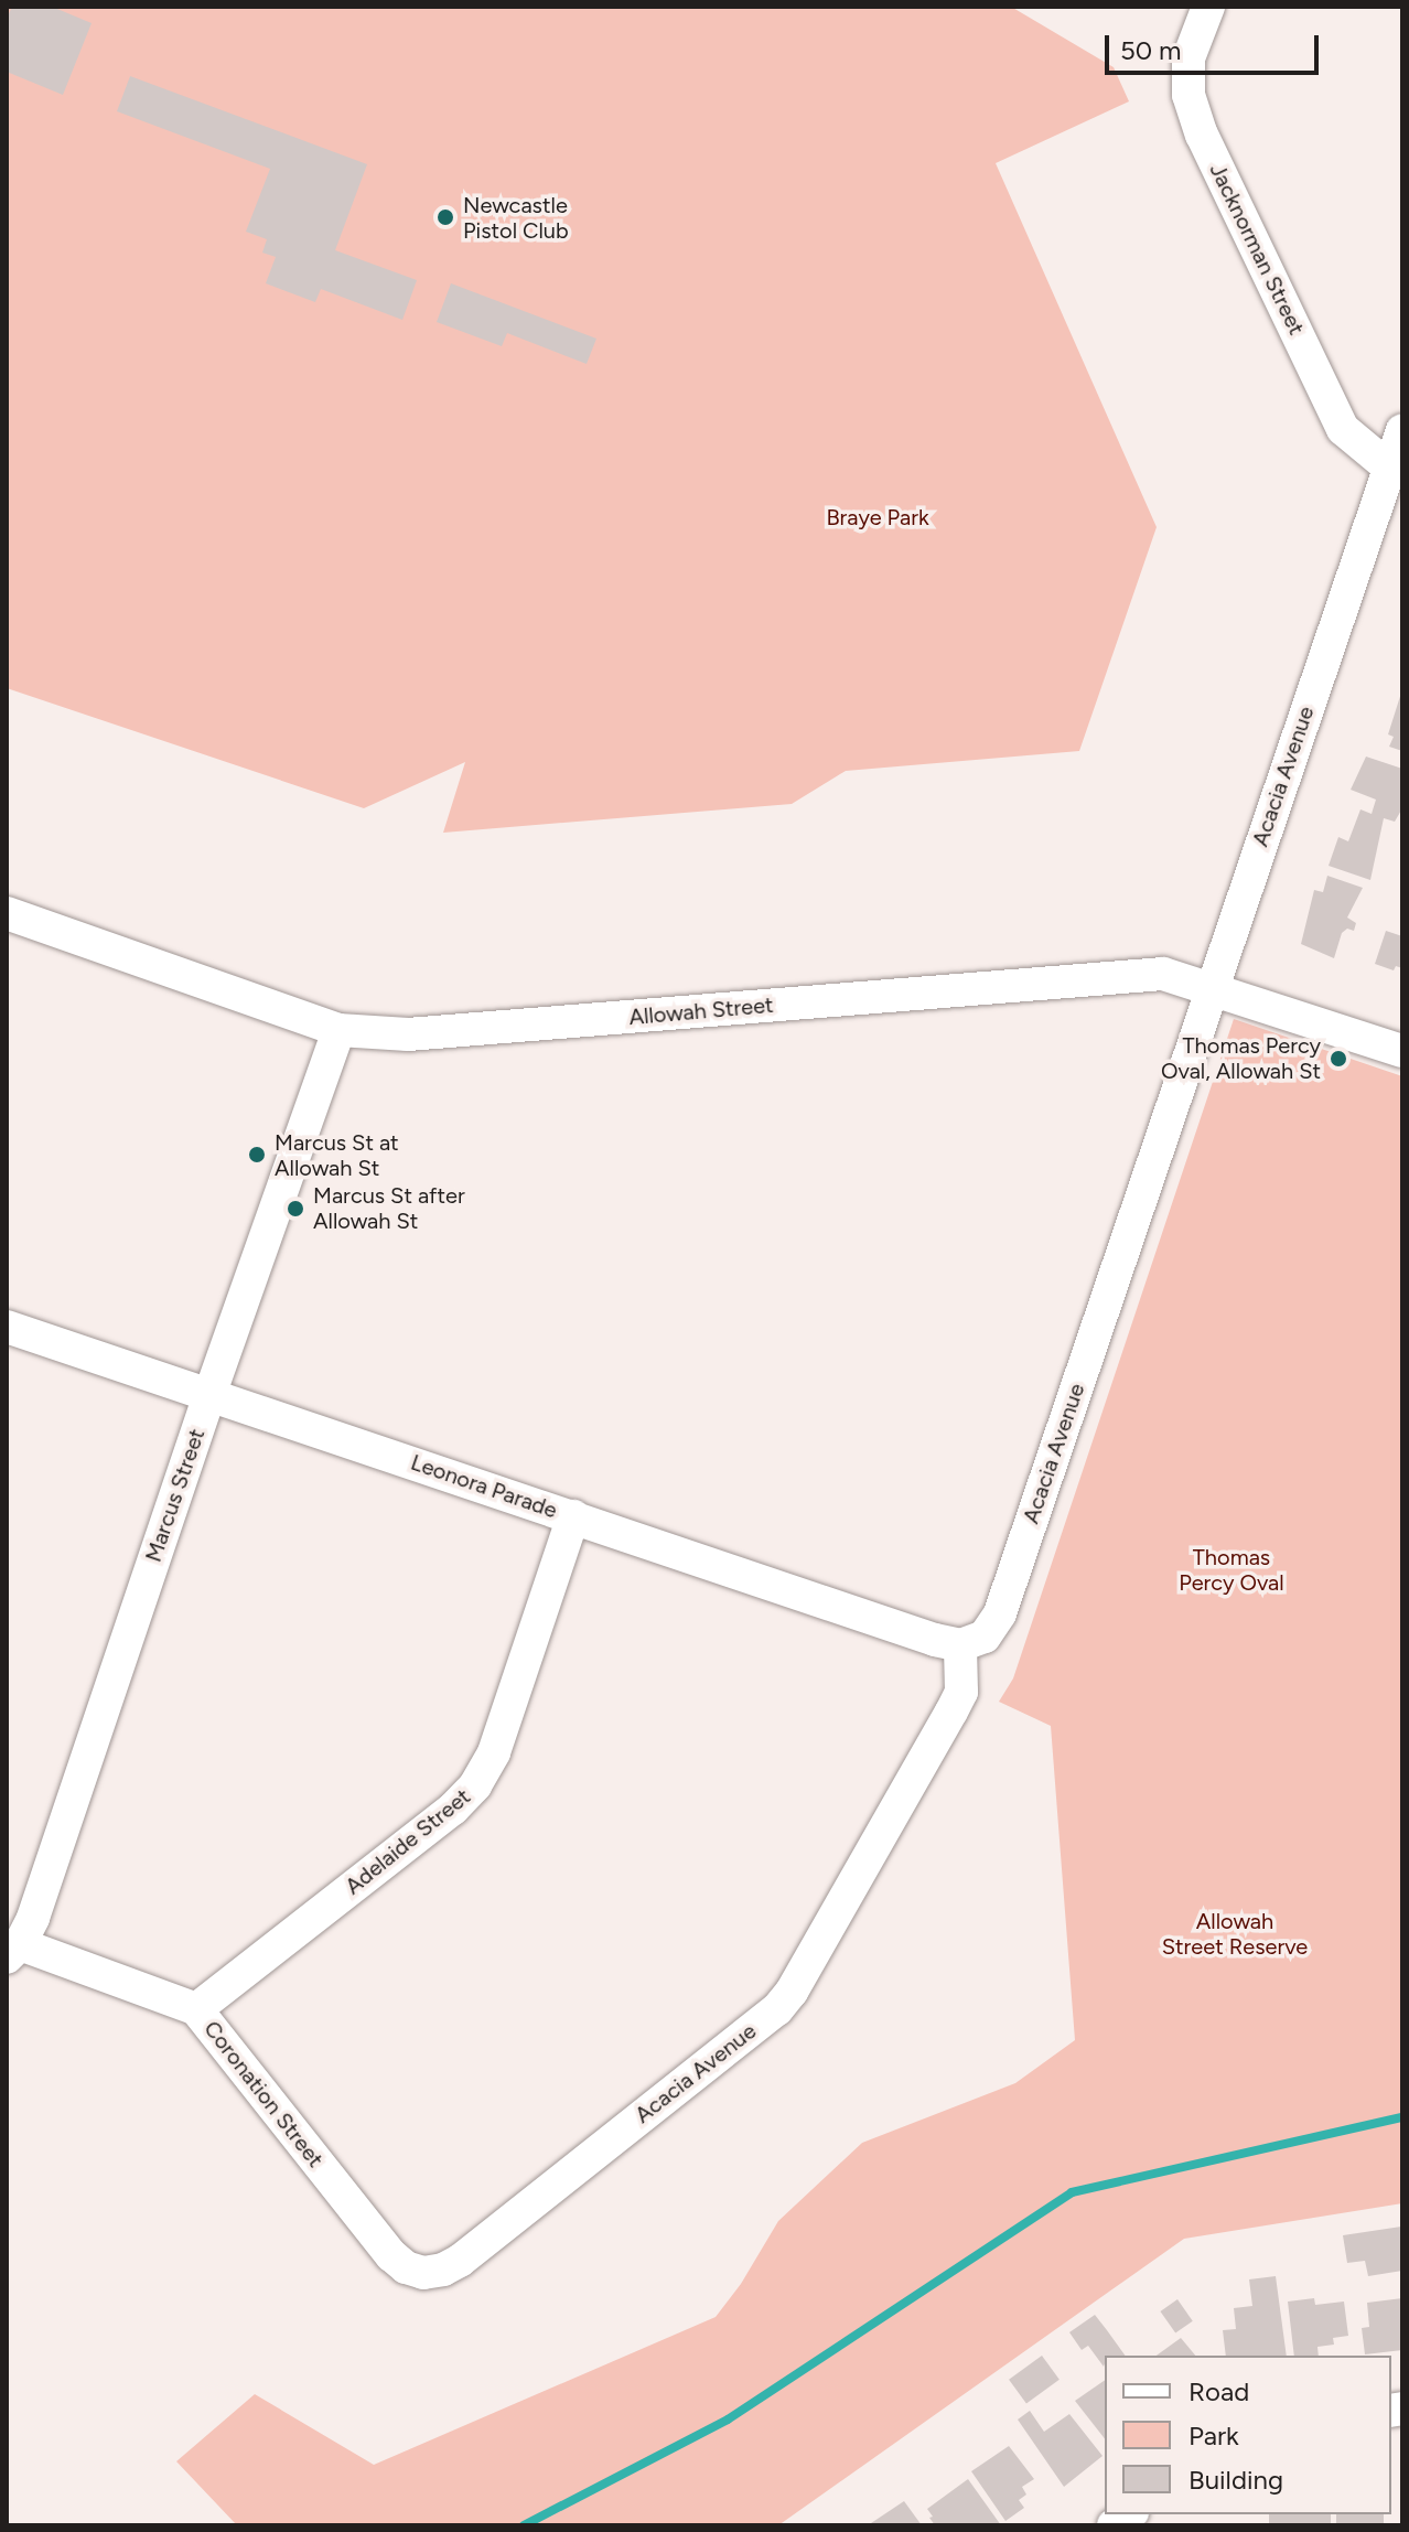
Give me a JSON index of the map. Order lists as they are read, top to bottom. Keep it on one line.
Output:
{"streets":{"street":["Jacknorman Street","Acacia Avenue","Allowah Street","Leonora Parade","Marcus Street","Adelaide Street","Coronation Street"]},"crossings":[["Jacknorman Street","Acacia Avenue"],["Acacia Avenue","Allowah Street"],["Acacia Avenue","Leonora Parade"],["Acacia Avenue","Coronation Street"],["Allowah Street","Marcus Street"],["Leonora Parade","Marcus Street"],["Leonora Parade","Adelaide Street"],["Marcus Street","Coronation Street"],["Adelaide Street","Coronation Street"]],"parks":["Braye Park","Thomas Percy Oval","Allowah Street Reserve"],"places":["Newcastle Pistol Club","Thomas Percy Oval, Allowah St","Marcus St at Allowah St","Marcus St after Allowah St"],"legend":["Road","Park","Building"],"scale_bar":"50 m"}
